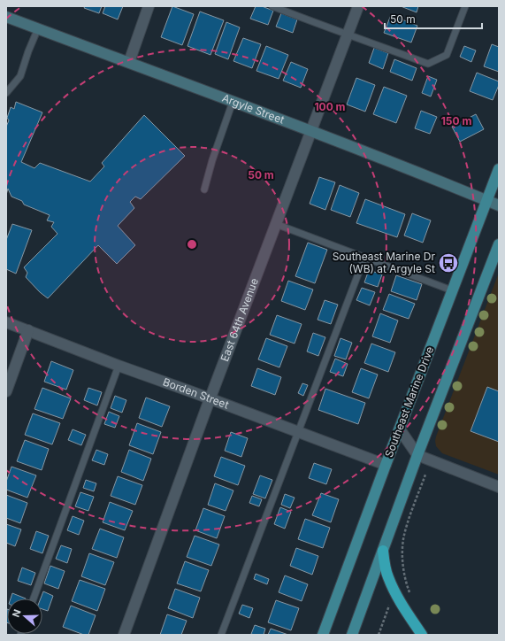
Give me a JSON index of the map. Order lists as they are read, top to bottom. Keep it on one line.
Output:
{"streets":{"main road":["Southeast Marine Drive"],"street":["Argyle Street","East 64th Avenue","Borden Street"]},"crossings":[["Argyle Street","East 64th Avenue"],["Argyle Street","Southeast Marine Drive"],["East 64th Avenue","Borden Street"],["Borden Street","Southeast Marine Drive"]],"places":{"bus stop":["Southeast Marine Dr (WB) at Argyle St"]},"scale_bar":"50 m","north":"left","rings":["100 m","150 m","50 m"]}
